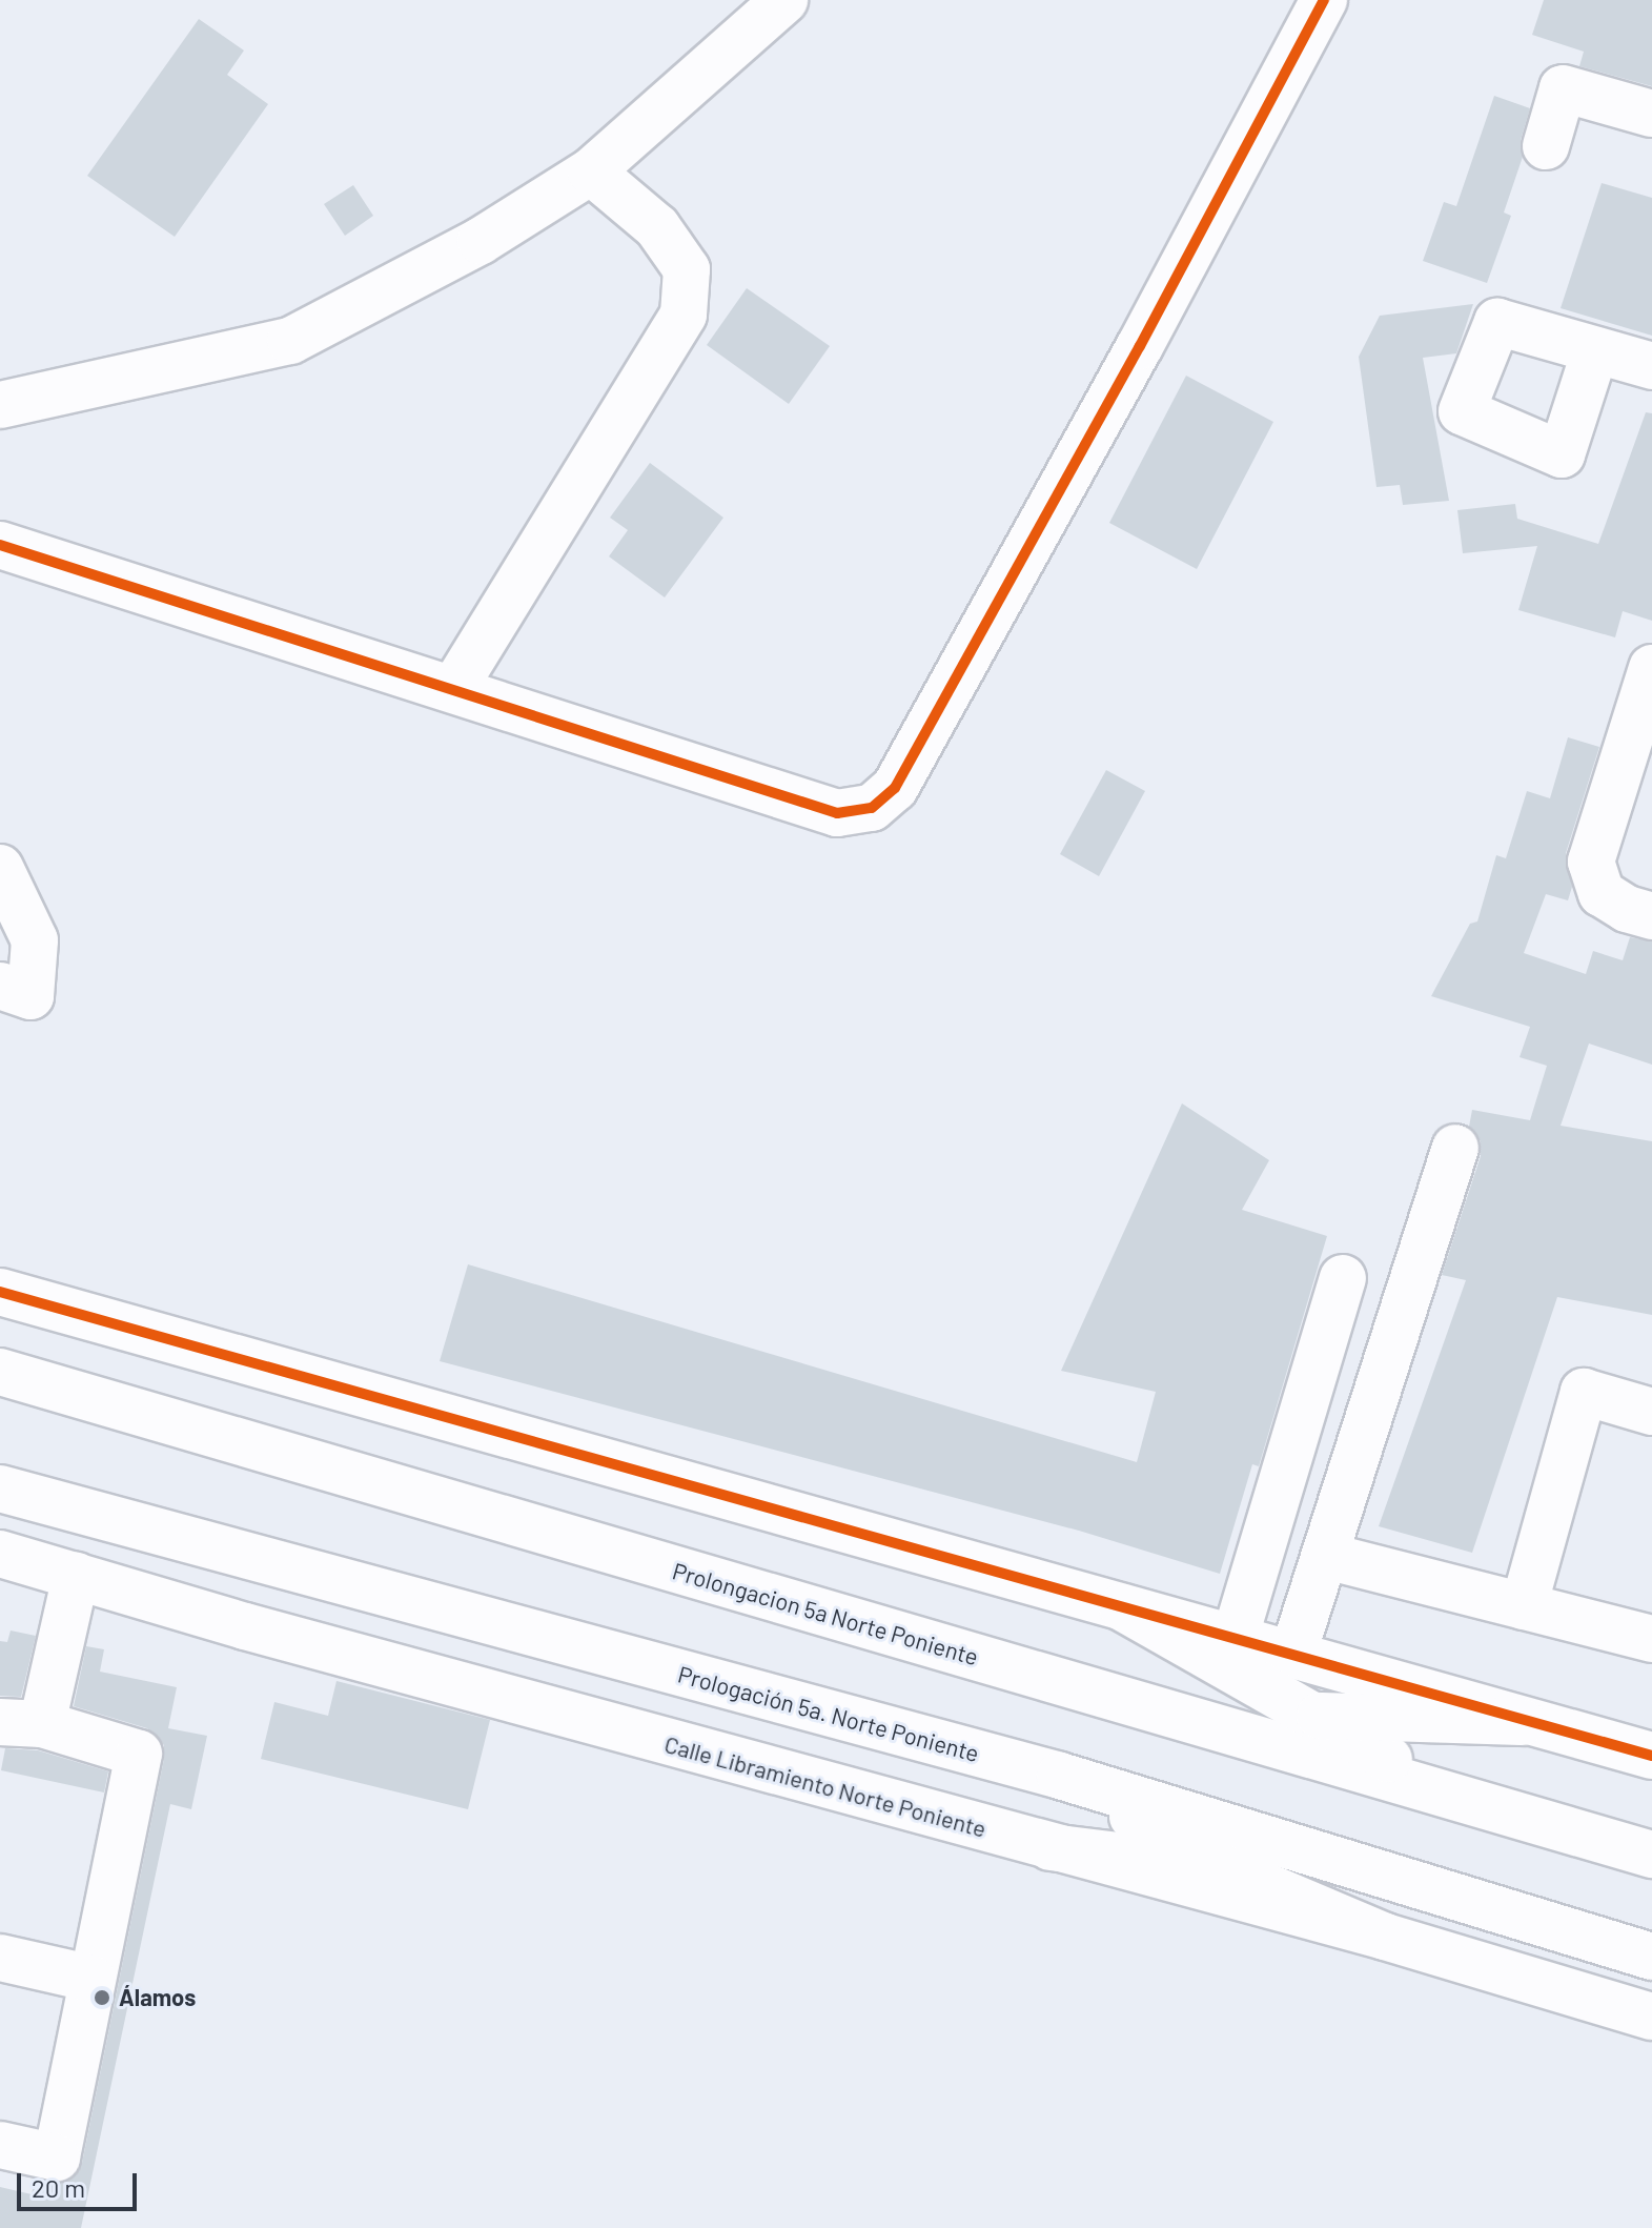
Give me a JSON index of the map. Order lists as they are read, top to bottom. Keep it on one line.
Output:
{"streets":{"street":["Prolongacion 5a Norte Poniente","Prologación 5a. Norte Poniente","Calle Libramiento Norte Poniente"]},"places":["Álamos"],"scale_bar":"20 m"}
